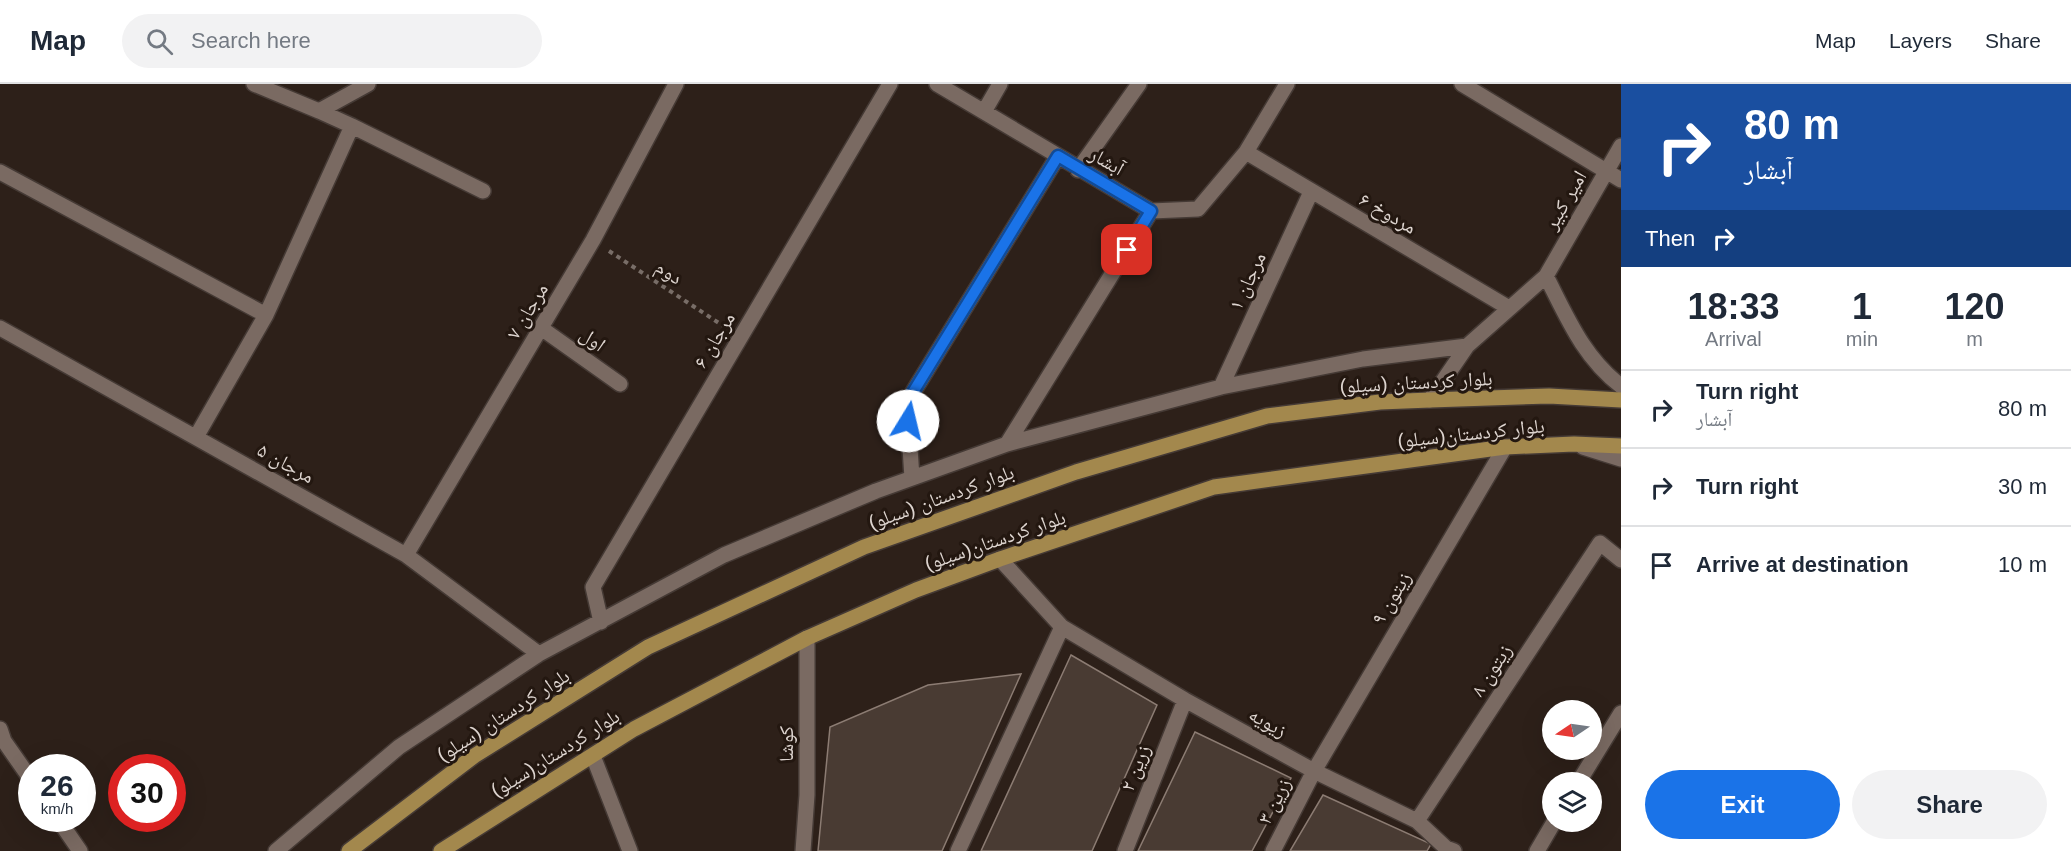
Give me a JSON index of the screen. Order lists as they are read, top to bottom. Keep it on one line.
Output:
{"streets":{"main road":["بلوار کردستان (سیلو)","بلوار کردستان(سیلو)"],"street":["آبشار","امیر کبیر","مردوخ ۶","مرجان ۱","مرجان ۷","اول","مرجان ۶","مرجان ۵","زیتون ۹","زیتون ۸","زیویه","کوشا","زرین ۲","زرین ۳"],"path":["دوم"]},"crossings":[["امیر کبیر","مردوخ ۶"],["امیر کبیر","بلوار کردستان (سیلو)"],["مردوخ ۶","مرجان ۱"],["دوم","مرجان ۷"],["مرجان ۷","اول"],["مرجان ۷","مرجان ۵"],["بلوار کردستان(سیلو)","زیتون ۹"],["بلوار کردستان(سیلو)","زیویه"],["بلوار کردستان(سیلو)","کوشا"],["زیتون ۹","زیویه"],["زیتون ۹","زرین ۳"],["زیتون ۸","زیویه"],["زیویه","زرین ۲"],["زیویه","زرین ۳"]],"north":"left","page":{"header":"Map","search":"Search here","nav":["Map","Layers","Share"],"turn":["80 m","آبشار"],"then":"Then","eta":["18:33","Arrival","1","min","120","m"],"list":[{"name":"Turn right","note":"آبشار","value":"80 m"},{"name":"Turn right","value":"30 m"},{"name":"Arrive at destination","value":"10 m"}],"speed":"26 km/h","limit":"30","buttons":["Exit","Share"]}}
